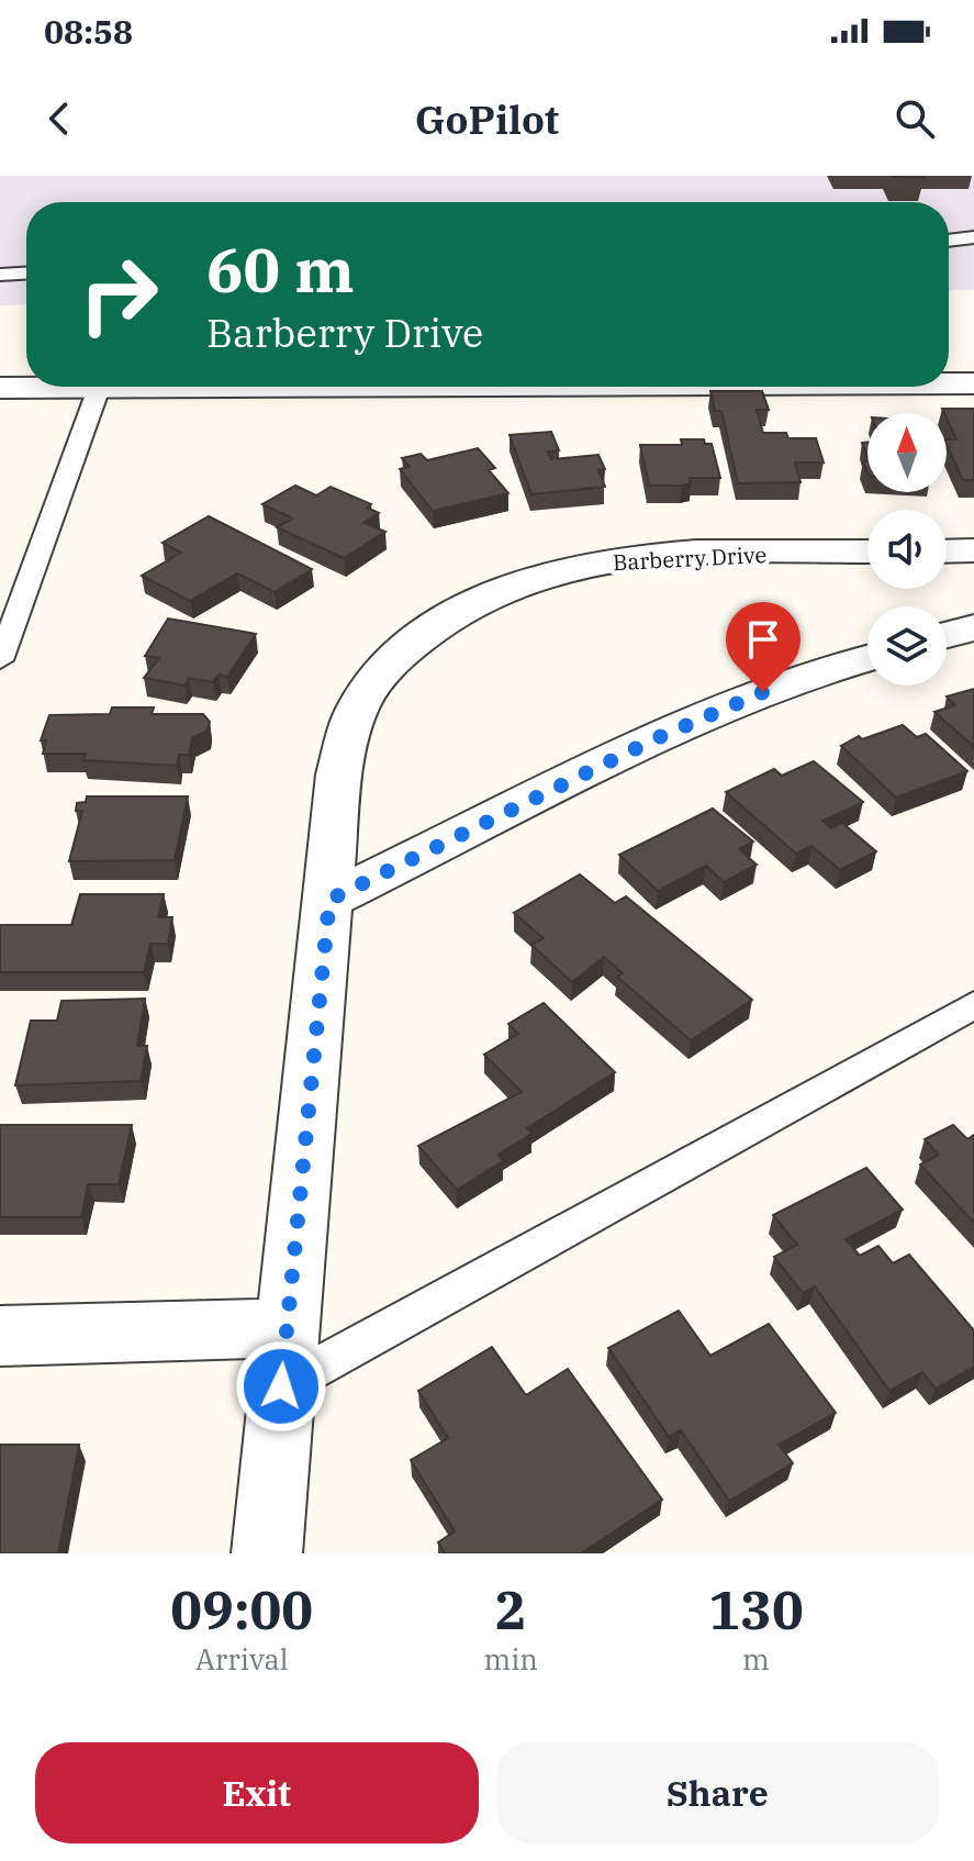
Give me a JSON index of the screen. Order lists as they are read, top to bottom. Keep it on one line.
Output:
{"streets":{"street":["Barberry Drive"]},"north":"top","page":{"status":"08:58","header":"GoPilot","turn":["60 m","Barberry Drive"],"eta":["09:00","Arrival","2","min","130","m"],"buttons":["Exit","Share"]}}
